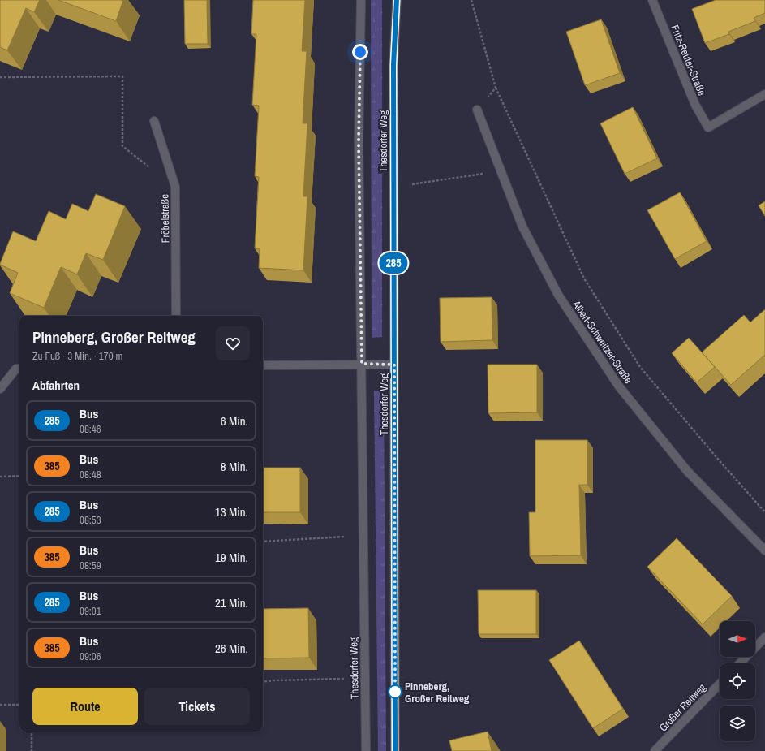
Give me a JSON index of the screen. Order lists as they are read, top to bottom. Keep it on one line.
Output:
{"streets":{"street":["Fritz-Reuter-Straße","Thesdorfer Weg","Fröbelstraße","Albert-Schweitzer-Straße","Großer Reitweg"]},"places":["Pinneberg, Großer Reitweg"],"lines":["bus line 285"],"north":"right","page":{"on_map":"285","heading":[["Pinneberg, Großer Reitweg","Zu Fuß · 3 Min. · 170 m"],"Abfahrten"],"list":[{"mark":"285","name":"Bus","note":"08:46","value":"6 Min."},{"mark":"385","name":"Bus","note":"08:48","value":"8 Min."},{"mark":"285","name":"Bus","note":"08:53","value":"13 Min."},{"mark":"385","name":"Bus","note":"08:59","value":"19 Min."},{"mark":"285","name":"Bus","note":"09:01","value":"21 Min."},{"mark":"385","name":"Bus","note":"09:06","value":"26 Min."}],"buttons":["Route","Tickets"]}}
